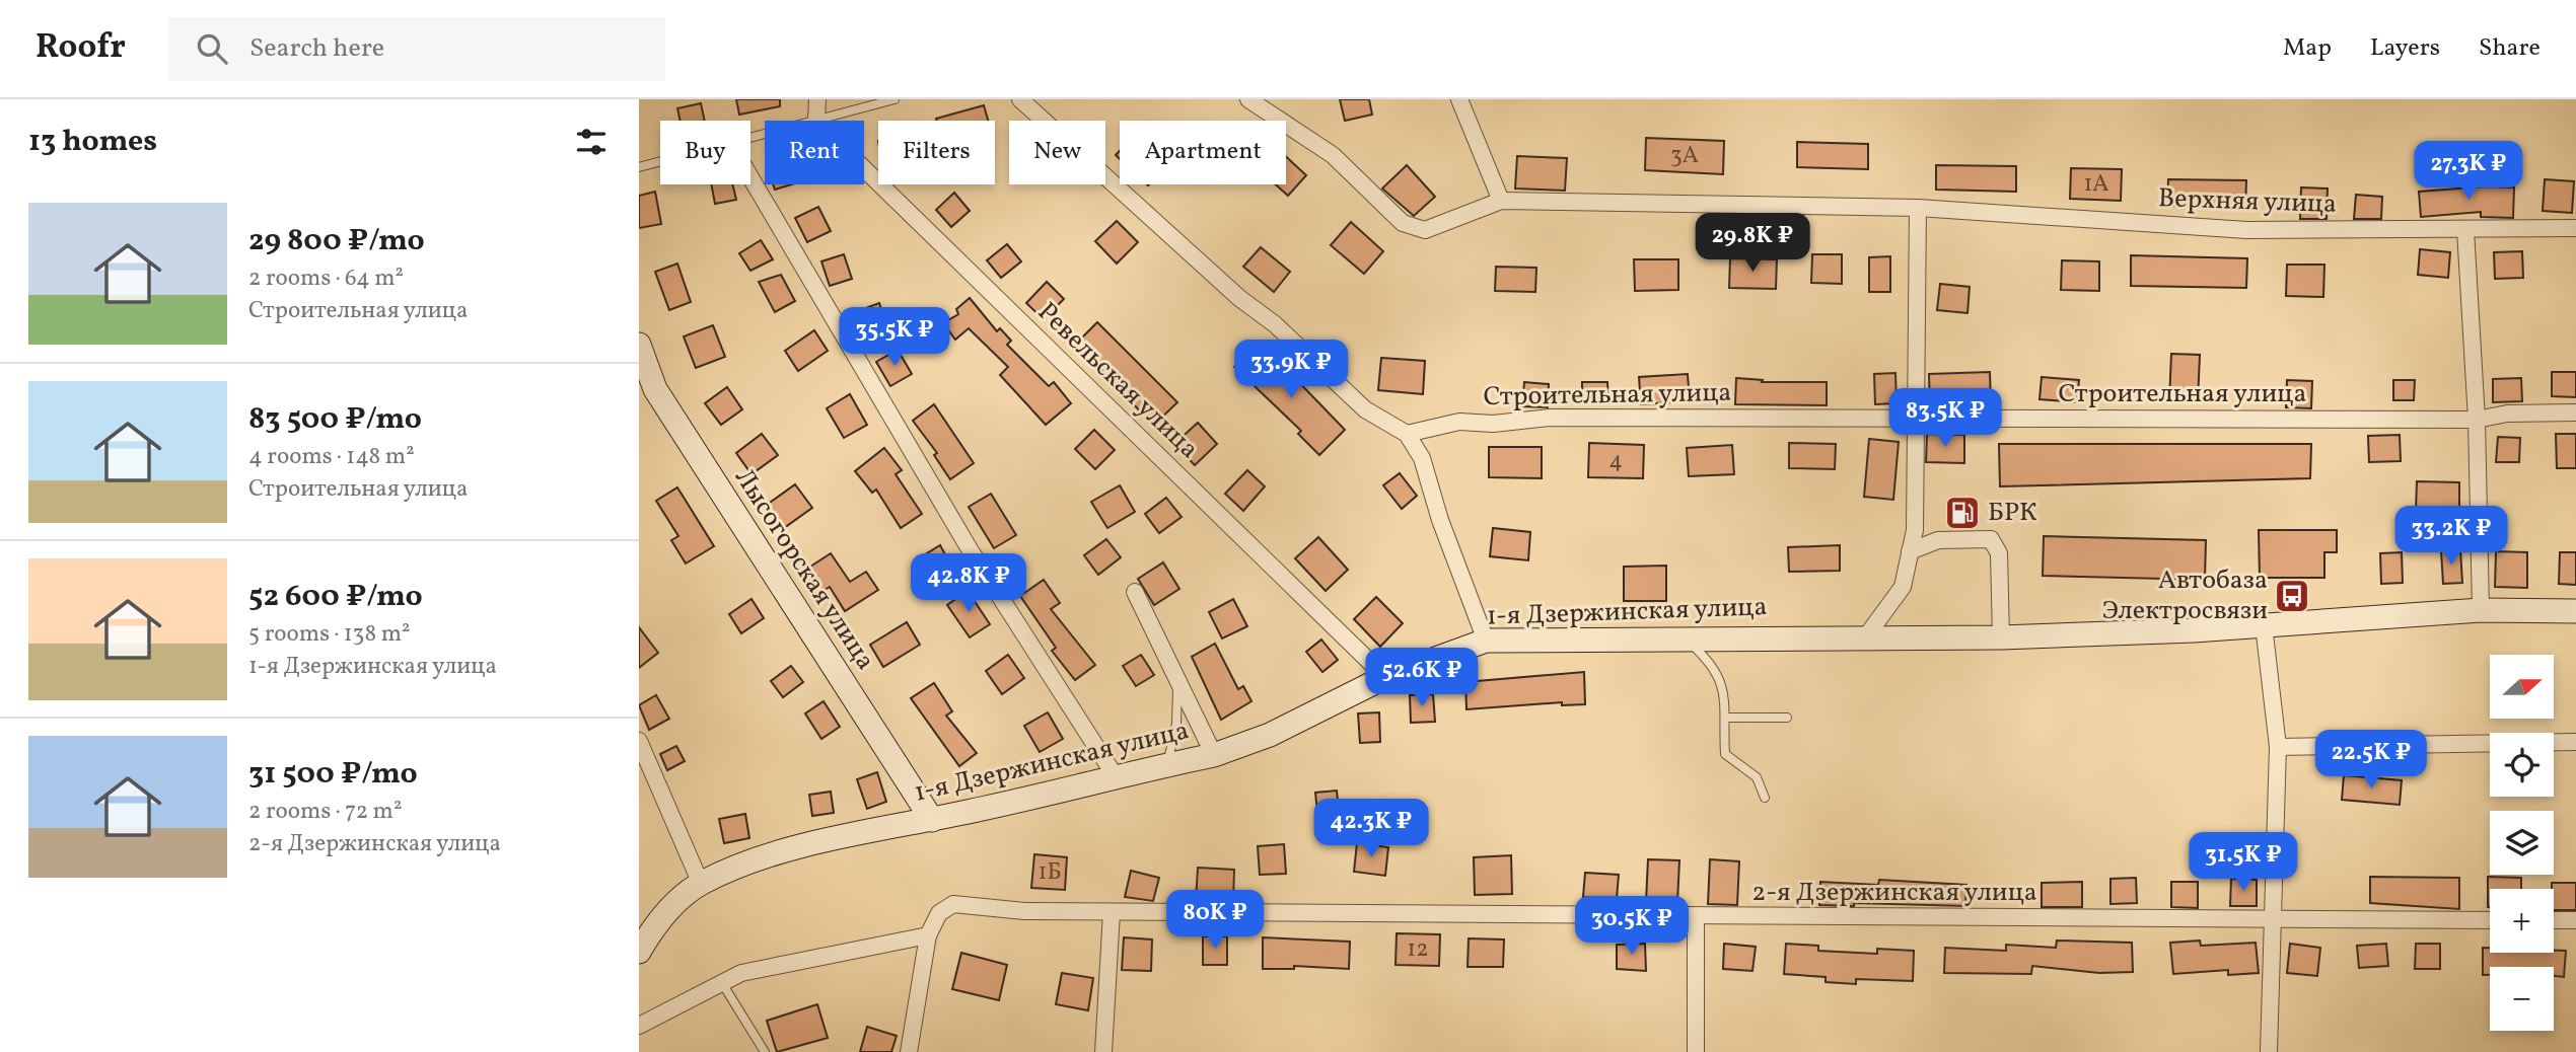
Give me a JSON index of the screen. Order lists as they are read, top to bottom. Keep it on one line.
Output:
{"streets":{"street":["Верхняя улица","Ревельская улица","Строительная улица","Лысогорская улица","1-я Дзержинская улица","2-я Дзержинская улица"]},"crossings":[["Ревельская улица","1-я Дзержинская улица"],["Лысогорская улица","1-я Дзержинская улица"]],"places":{"fuel station":["БРК"],"bus stop":["Автобаза Электросвязи"]},"house_numbers":["3А","1А","4","1Б","12"],"north":"right","page":{"header":"Roofr","search":"Search here","nav":["Map","Layers","Share"],"heading":"13 homes","chip":["Buy","Rent","Filters","New","Apartment"],"price":["27.3K ₽","29.8K ₽","35.5K ₽","33.9K ₽","83.5K ₽","33.2K ₽","42.8K ₽","52.6K ₽","22.5K ₽","42.3K ₽","31.5K ₽","80K ₽","30.5K ₽"],"list":[{"name":"29 800 ₽/mo","note":"2 rooms · 64 m² · Строительная улица"},{"name":"83 500 ₽/mo","note":"4 rooms · 148 m² · Строительная улица"},{"name":"52 600 ₽/mo","note":"5 rooms · 138 m² · 1-я Дзержинская улица"},{"name":"31 500 ₽/mo","note":"2 rooms · 72 m² · 2-я Дзержинская улица"}],"map_buttons":["+","−"]}}
